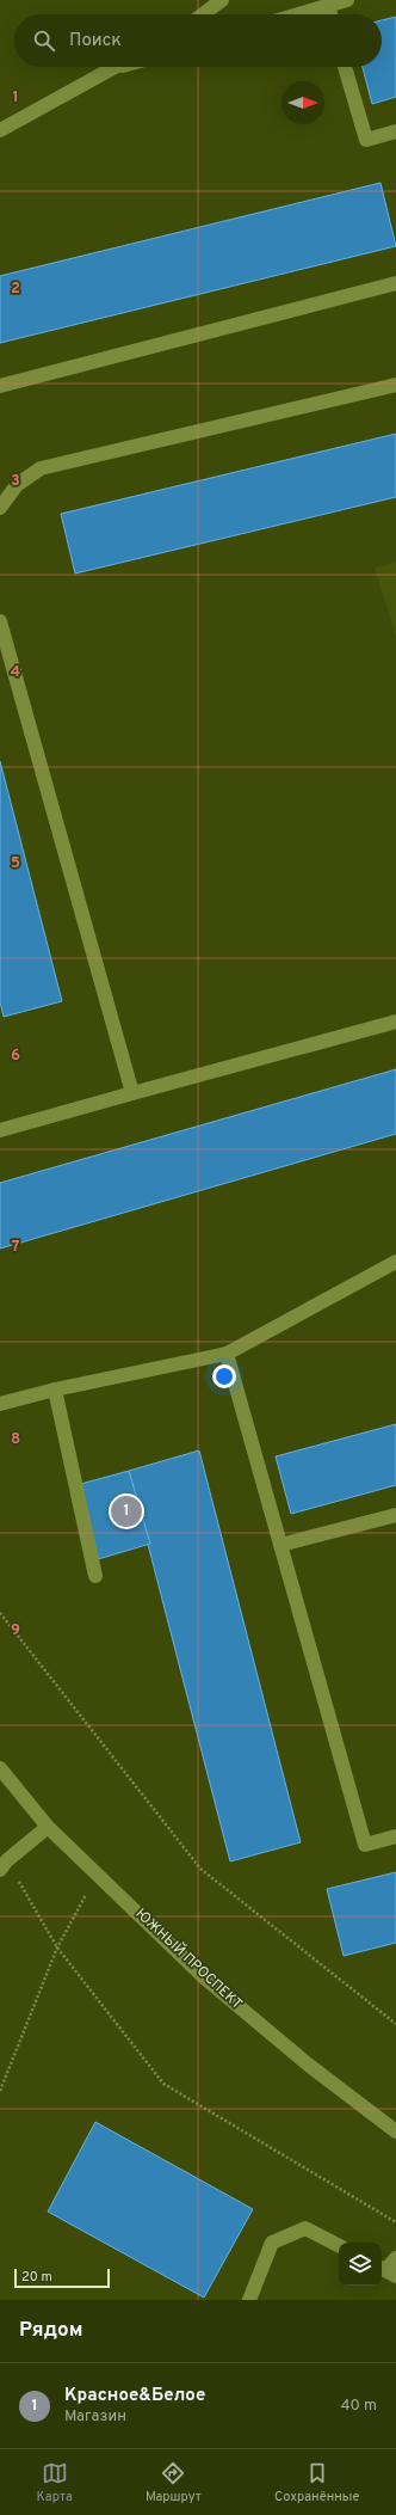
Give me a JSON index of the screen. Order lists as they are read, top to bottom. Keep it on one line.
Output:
{"streets":{"main road":["ЮЖНЫЙ ПРОСПЕКТ"]},"scale_bar":"20 m","north":"right","page":{"search":"Поиск","pins":"1","scale":"20 m","heading":"Рядом","list":[{"mark":"1","name":"Красное&Белое","note":"Магазин","value":"40 m"}],"nav":["Карта","Маршрут","Сохранённые"]},"grid":{"rows":["1","2","3","4","5","6","7","8","9"]}}
